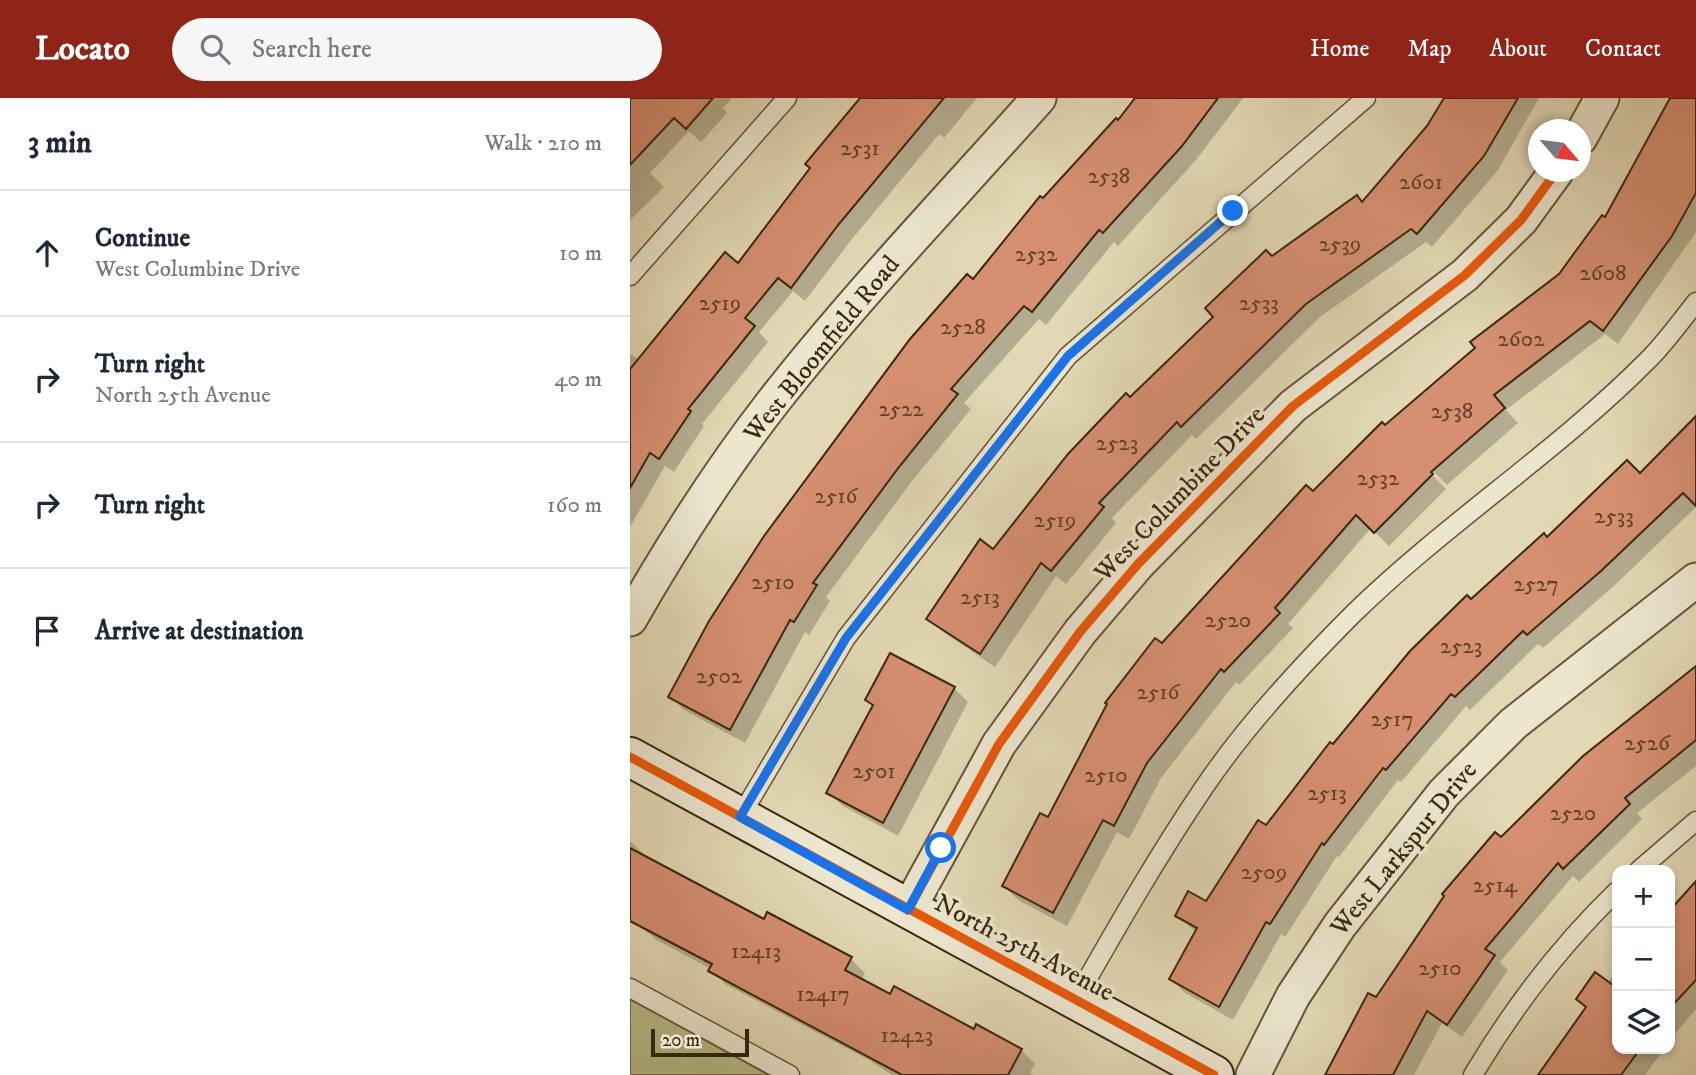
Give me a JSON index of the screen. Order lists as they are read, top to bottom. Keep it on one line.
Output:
{"streets":{"street":["West Bloomfield Road","West Columbine Drive","West Larkspur Drive","North 25th Avenue"]},"crossings":[["West Columbine Drive","North 25th Avenue"]],"house_numbers":["2531","2538","2601","2539","2532","2608","2519","2533","2528","2602","2522","2538","2523","2532","2516","2533","2519","2510","2527","2513","2520","2523","2502","2516","2517","2526","2501","2510","2513","2520","2509","2514","12413","2510","12417","12423"],"scale_bar":"20 m","north":"bottom right","page":{"header":"Locato","search":"Search here","nav":["Home","Map","About","Contact"],"heading":["3 min","Walk · 210 m"],"list":[["Continue","West Columbine Drive","10 m"],["Turn right","North 25th Avenue","40 m"],["Turn right","160 m"],"Arrive at destination"],"map_buttons":["+","−"],"scale":"20 m"}}
